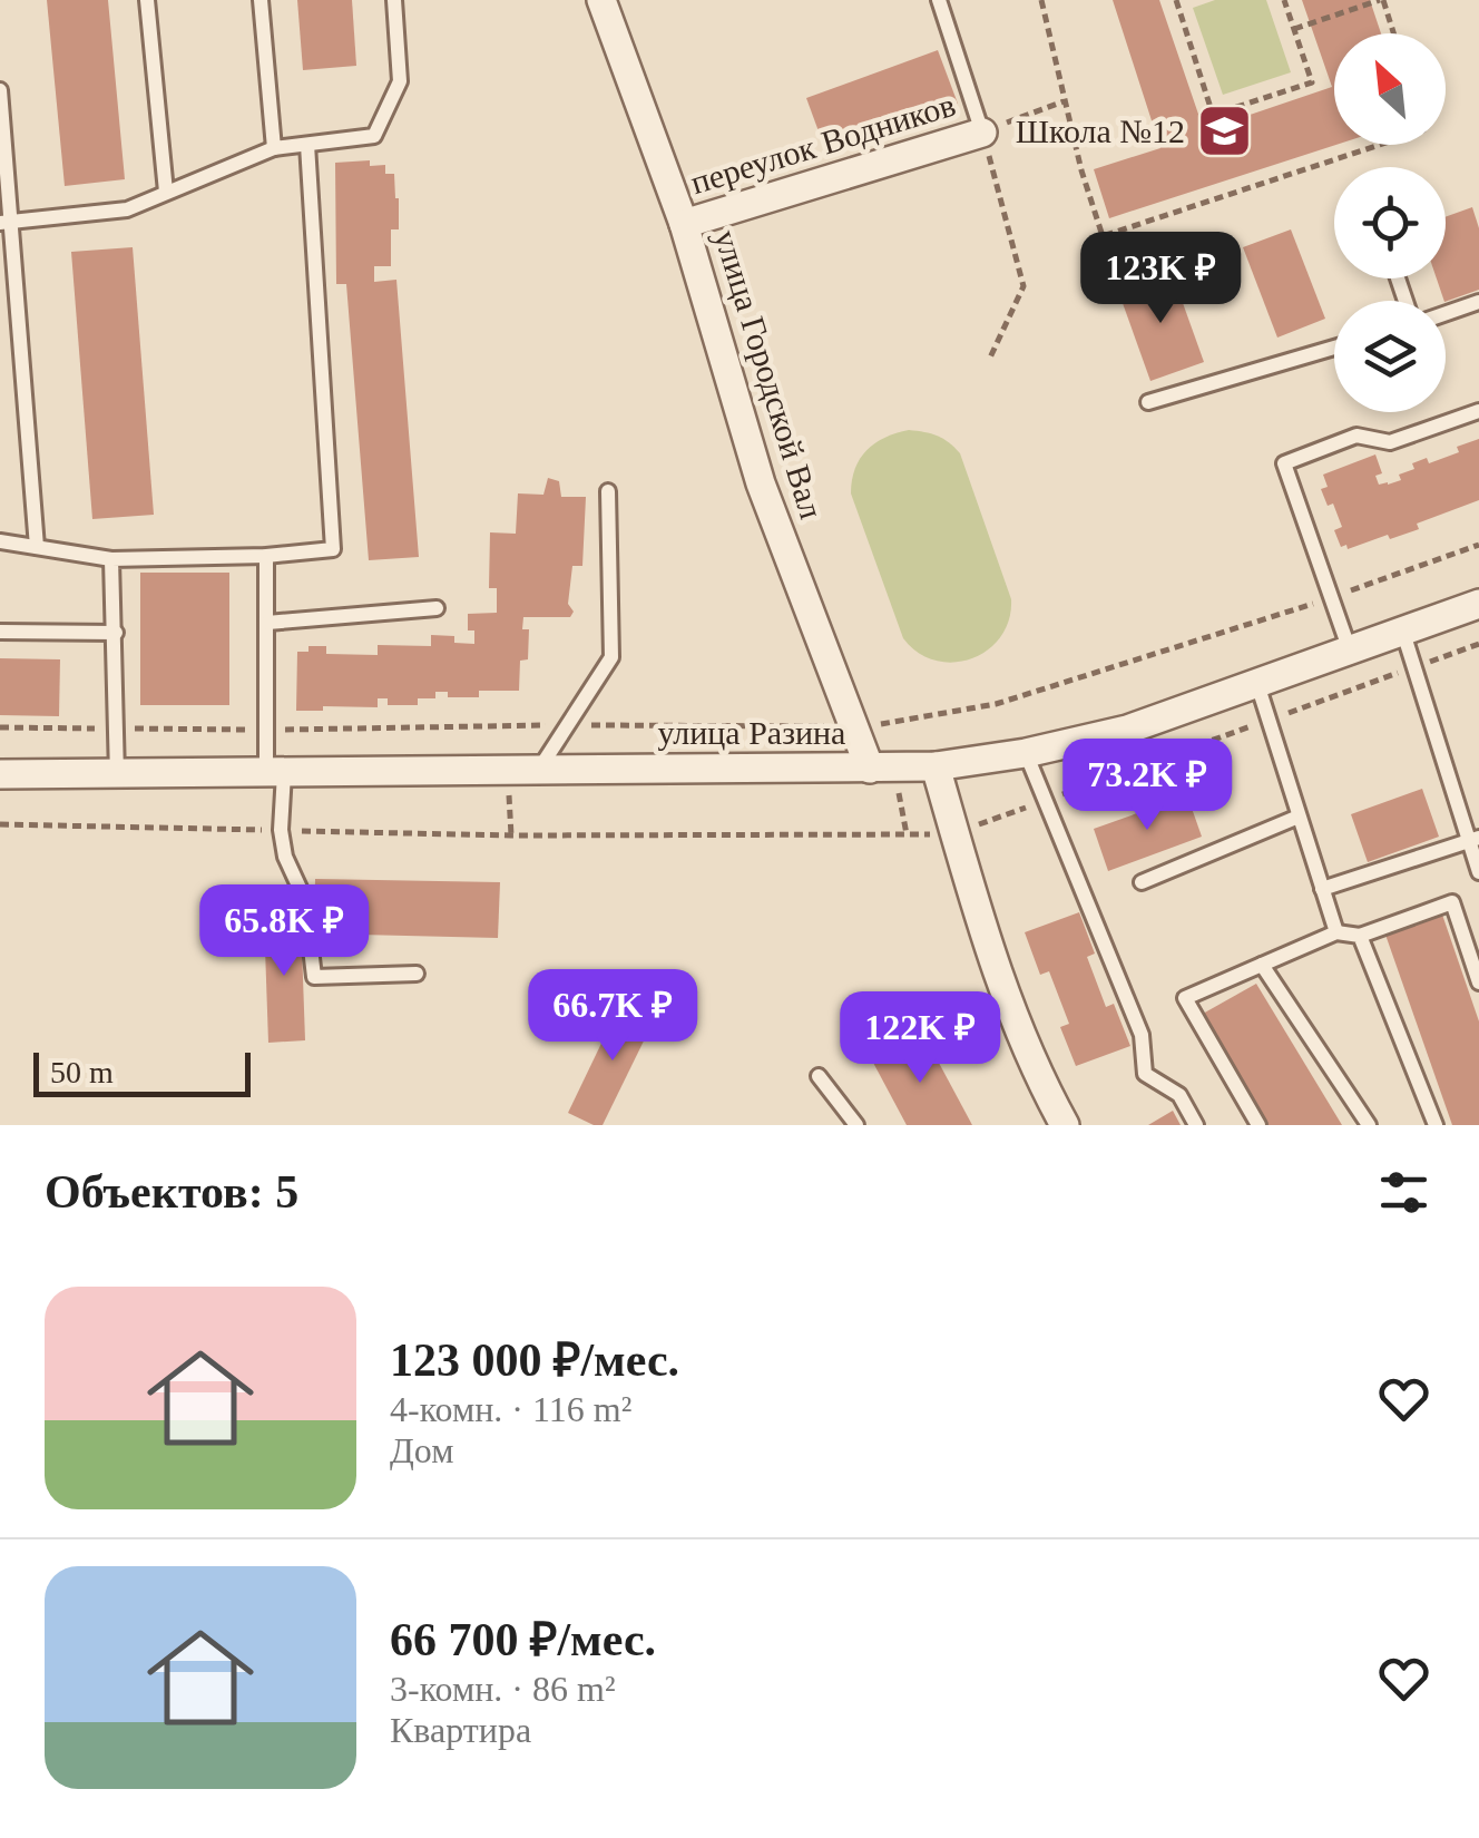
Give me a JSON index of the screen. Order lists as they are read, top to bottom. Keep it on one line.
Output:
{"streets":{"street":["переулок Водников","улица Городской Вал","улица Разина"]},"crossings":[["переулок Водников","улица Городской Вал"],["улица Городской Вал","улица Разина"]],"places":{"school or university":["Школа №12"]},"scale_bar":"50 m","north":"top left","page":{"price":["123K ₽","73.2K ₽","65.8K ₽","66.7K ₽","122K ₽"],"scale":"50 m","heading":"Объектов: 5","list":[{"name":"123 000 ₽/мес.","note":"4-комн. · 116 m² · Дом"},{"name":"66 700 ₽/мес.","note":"3-комн. · 86 m² · Квартира"}]}}
